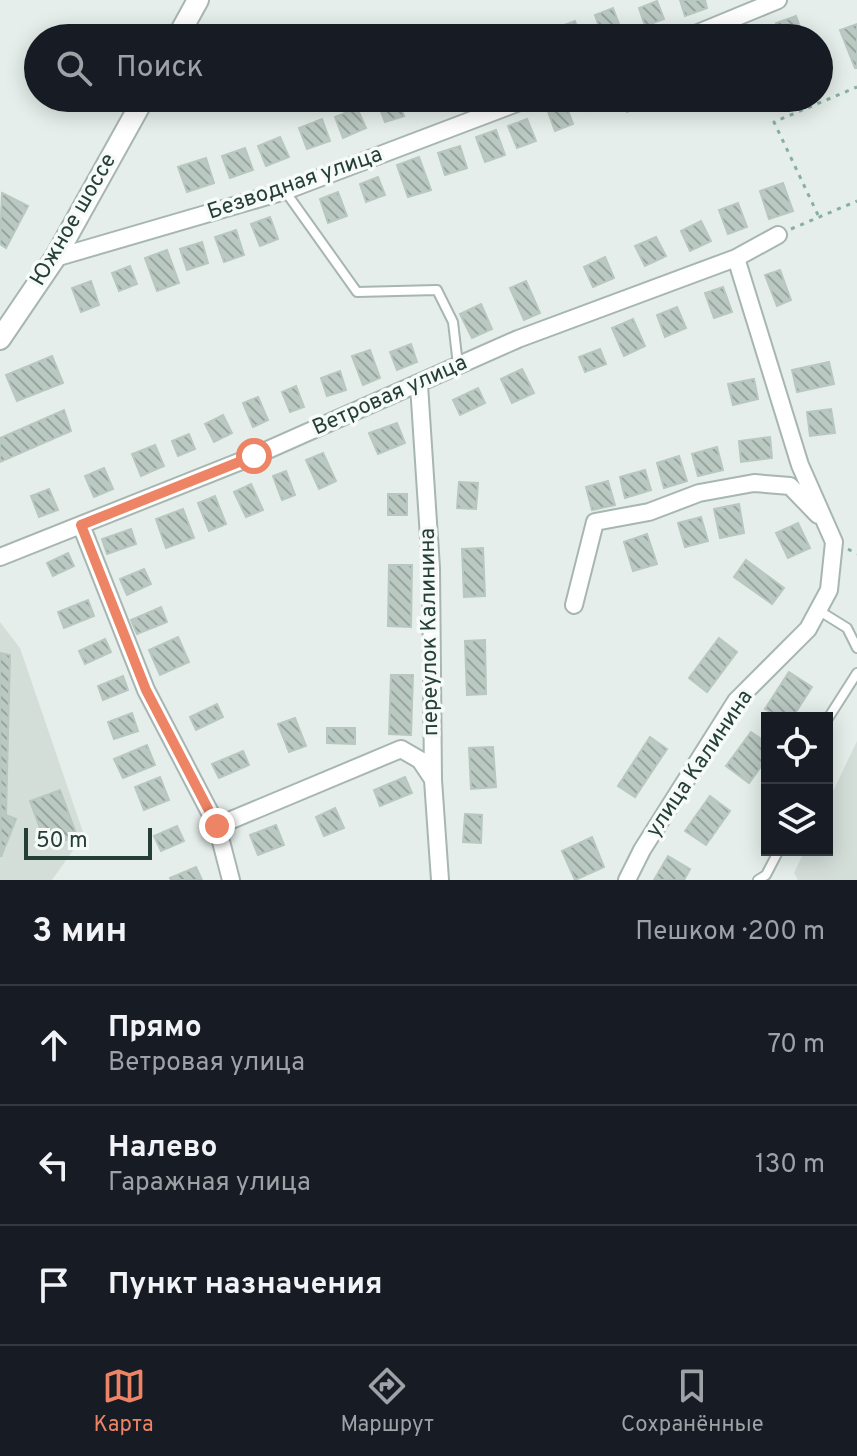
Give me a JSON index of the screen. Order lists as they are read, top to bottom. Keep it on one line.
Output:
{"streets":{"street":["Безводная улица","Южное шоссе","Ветровая улица","переулок Калинина","улица Калинина"]},"crossings":[["Безводная улица","Южное шоссе"],["Ветровая улица","переулок Калинина"],["Ветровая улица","улица Калинина"]],"scale_bar":"50 m","page":{"search":"Поиск","scale":"50 m","heading":["3 мин","Пешком · 200 m"],"list":[["Прямо","Ветровая улица","70 m"],["Налево","Гаражная улица","130 m"],"Пункт назначения"],"nav":["Карта","Маршрут","Сохранённые"]}}
